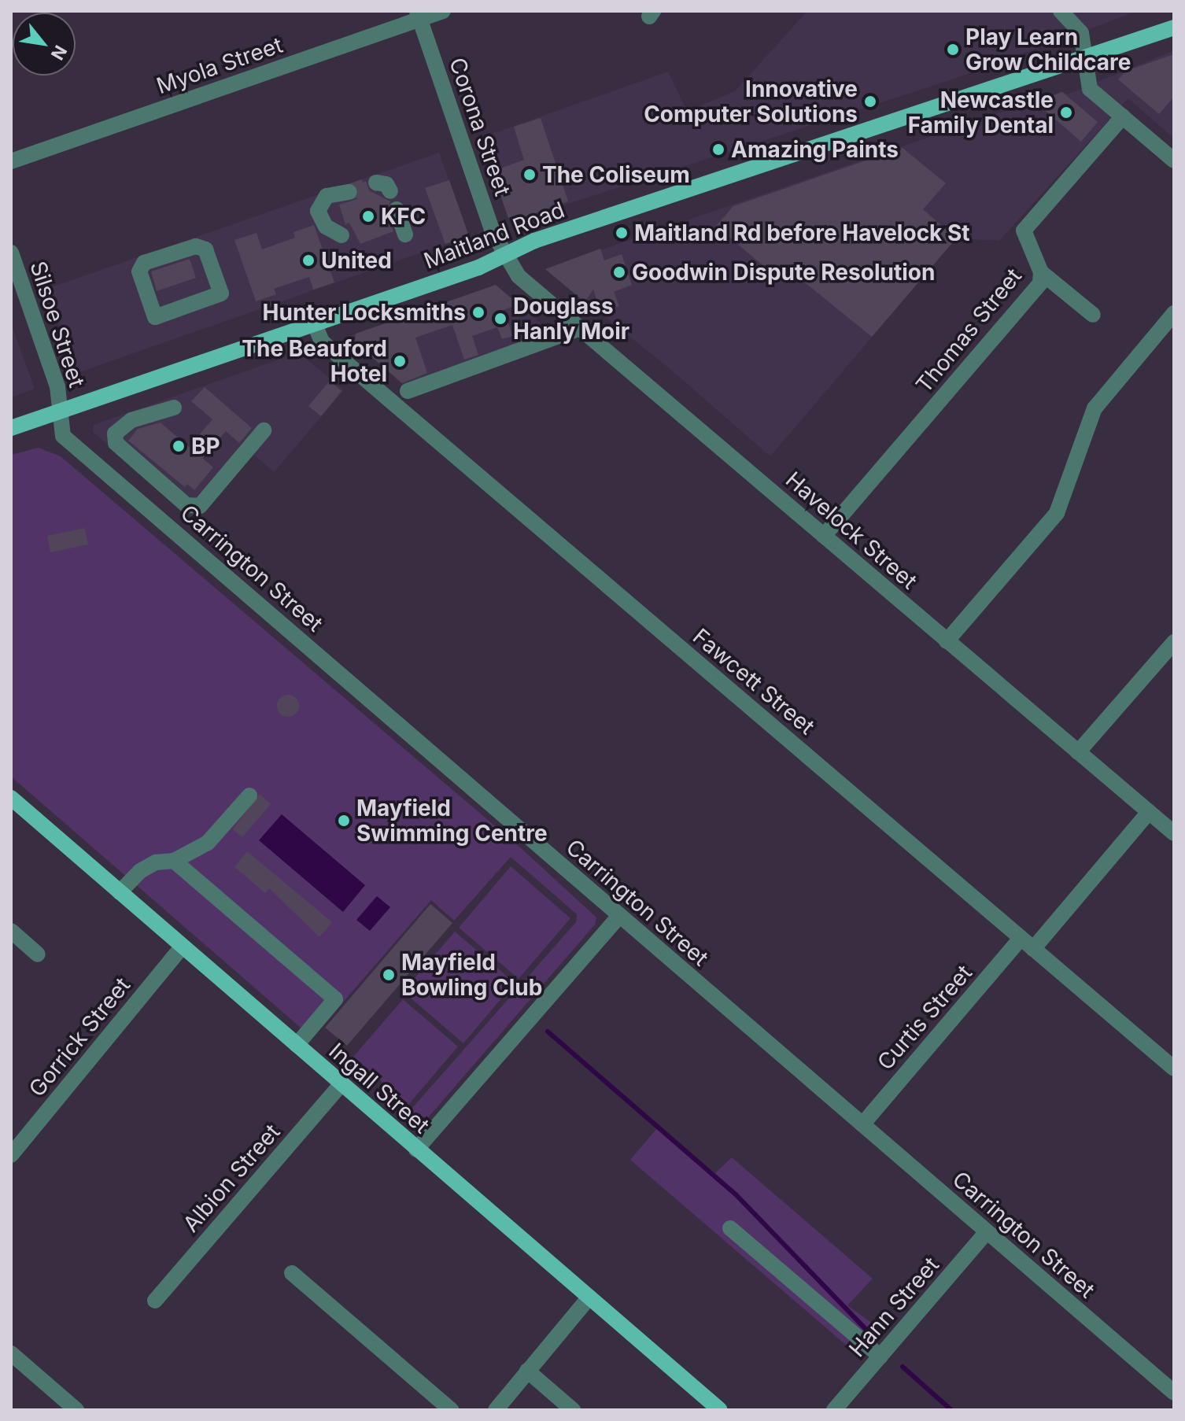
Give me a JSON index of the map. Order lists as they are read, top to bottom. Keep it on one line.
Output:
{"streets":{"main road":["Maitland Road","Ingall Street"],"street":["Myola Street","Corona Street","Silsoe Street","Thomas Street","Havelock Street","Carrington Street","Fawcett Street","Curtis Street","Gorrick Street","Albion Street","Hann Street"]},"crossings":[["Myola Street","Corona Street"],["Corona Street","Maitland Road"],["Corona Street","Havelock Street"],["Maitland Road","Silsoe Street"],["Maitland Road","Havelock Street"],["Maitland Road","Carrington Street"],["Maitland Road","Fawcett Street"],["Silsoe Street","Carrington Street"],["Thomas Street","Havelock Street"],["Havelock Street","Curtis Street"],["Carrington Street","Curtis Street"],["Carrington Street","Hann Street"],["Fawcett Street","Curtis Street"],["Gorrick Street","Ingall Street"],["Ingall Street","Albion Street"]],"places":["Play Learn Grow Childcare","Innovative Computer Solutions","Newcastle Family Dental","Amazing Paints","The Coliseum","KFC","Maitland Rd before Havelock St","United","Goodwin Dispute Resolution","Hunter Locksmiths","Douglass Hanly Moir","The Beauford Hotel","BP","Mayfield Swimming Centre","Mayfield Bowling Club"],"north":"bottom right"}
